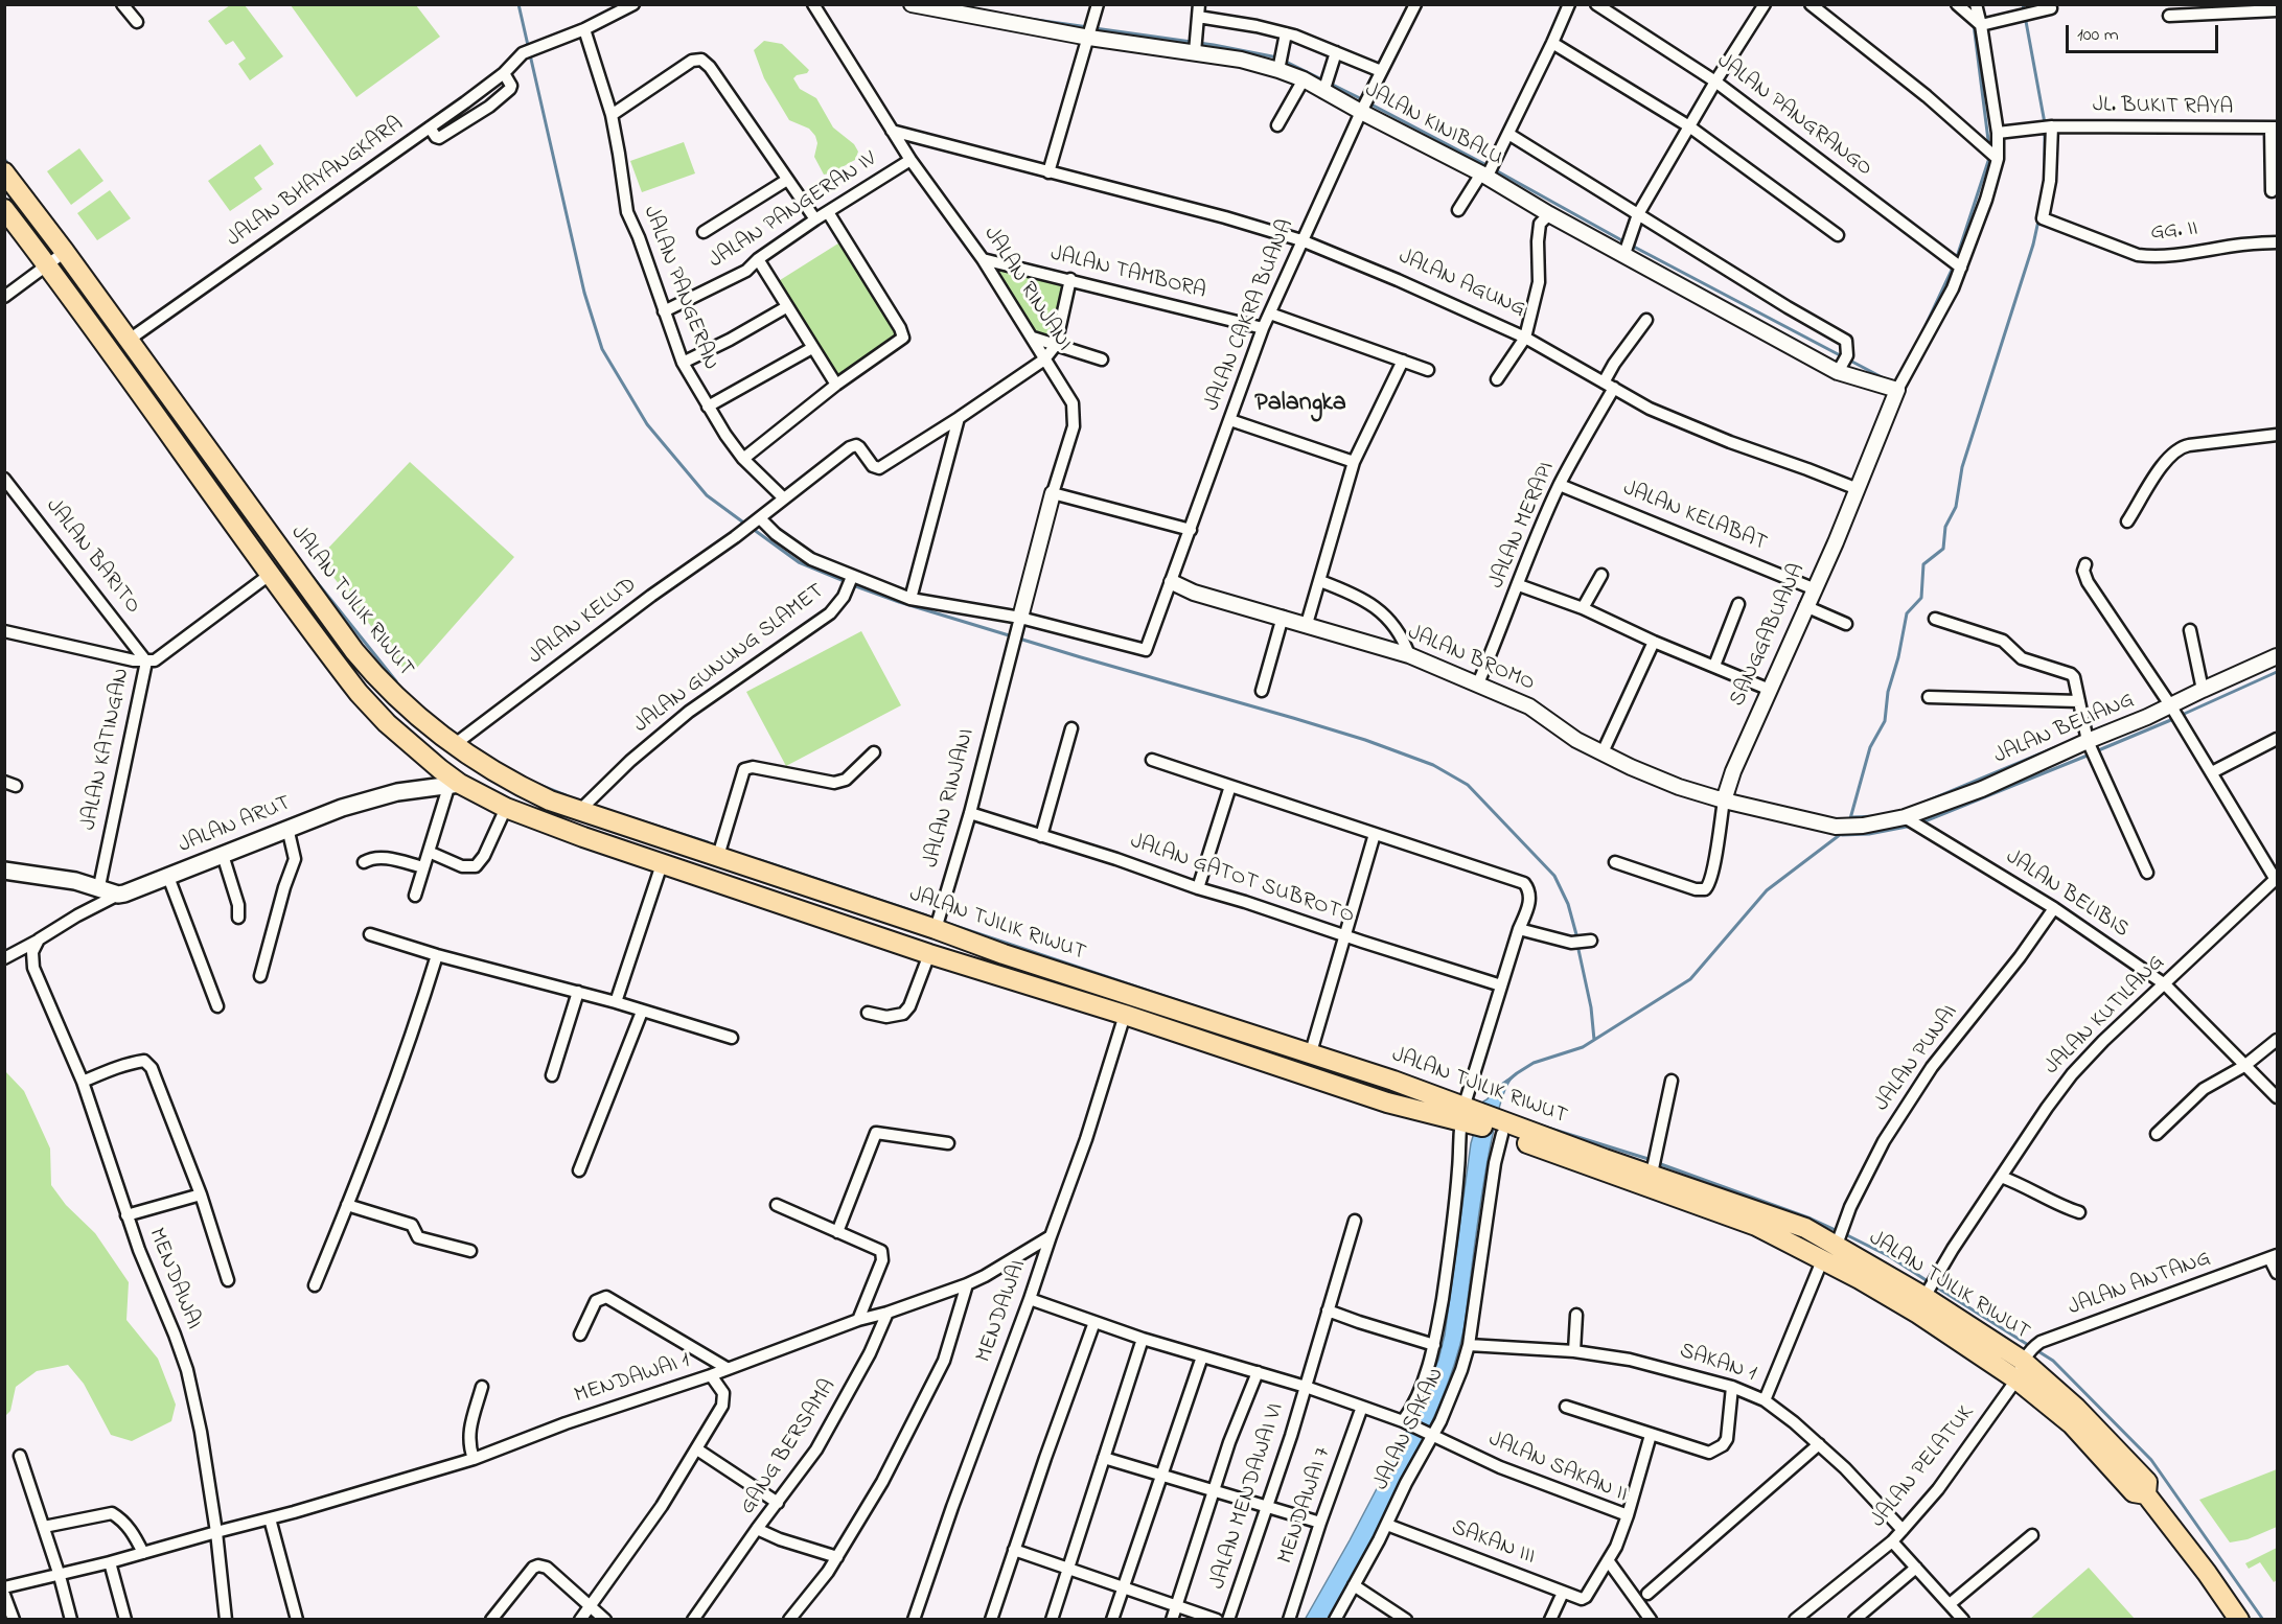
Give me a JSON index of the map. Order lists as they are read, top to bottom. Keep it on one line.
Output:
{"streets":{"highway":["JALAN TJILIK RIWUT"],"main road":["JALAN ARUT"],"street":["JL. BUKIT RAYA","JALAN PANGRANGO","JALAN KINIBALU","JALAN BHAYANGKARA","JALAN PANGERAN IV","GG. II","JALAN TAMBORA","JALAN AGUNG","JALAN PANGERAN","JALAN RINJANI","JALAN CAKRA BUANA","JALAN KELABAT","JALAN MERAPI","JALAN BARITO","JALAN KELUD","SANGGABUANA","JALAN GUNUNG SLAMET","JALAN BROMO","JALAN BELIANG","JALAN KATINGAN","JALAN GATOT SUBROTO","JALAN BELIBIS","JALAN KUTILANG","JALAN PUNAI","MENDAWAI","JALAN ANTANG","SAKAN 1","MENDAWAI 1","JALAN SAKAN","GANG BERSAMA","JALAN PELATUK","JALAN SAKAN II","JALAN MENDAWAI VI","MENDAWAI 7","SAKAN III"]},"crossings":[["JL. BUKIT RAYA","GG. II"],["JALAN KINIBALU","JALAN CAKRA BUANA"],["JALAN BHAYANGKARA","JALAN PANGERAN"],["JALAN BHAYANGKARA","JALAN TJILIK RIWUT"],["JALAN PANGERAN IV","JALAN PANGERAN"],["JALAN PANGERAN IV","JALAN RINJANI"],["JALAN TAMBORA","JALAN RINJANI"],["JALAN TAMBORA","JALAN CAKRA BUANA"],["JALAN AGUNG","JALAN RINJANI"],["JALAN AGUNG","JALAN CAKRA BUANA"],["JALAN AGUNG","JALAN MERAPI"],["JALAN AGUNG","SANGGABUANA"],["JALAN RINJANI","JALAN CAKRA BUANA"],["JALAN RINJANI","JALAN TJILIK RIWUT"],["JALAN RINJANI","JALAN GATOT SUBROTO"],["JALAN CAKRA BUANA","JALAN BROMO"],["JALAN KELABAT","JALAN MERAPI"],["JALAN KELABAT","SANGGABUANA"],["JALAN MERAPI","JALAN BROMO"],["JALAN BARITO","JALAN KATINGAN"],["JALAN TJILIK RIWUT","JALAN KELUD"],["JALAN TJILIK RIWUT","JALAN GUNUNG SLAMET"],["JALAN TJILIK RIWUT","JALAN KATINGAN"],["JALAN TJILIK RIWUT","JALAN ARUT"],["JALAN TJILIK RIWUT","JALAN KUTILANG"],["JALAN TJILIK RIWUT","JALAN PUNAI"],["JALAN TJILIK RIWUT","MENDAWAI"],["JALAN TJILIK RIWUT","JALAN ANTANG"],["JALAN TJILIK RIWUT","JALAN SAKAN"],["JALAN TJILIK RIWUT","JALAN PELATUK"],["SANGGABUANA","JALAN BROMO"],["JALAN BROMO","JALAN BELIANG"],["JALAN BELIANG","JALAN BELIBIS"],["JALAN ARUT","MENDAWAI"],["JALAN BELIBIS","JALAN KUTILANG"],["JALAN BELIBIS","JALAN PUNAI"],["MENDAWAI","MENDAWAI 1"],["MENDAWAI","JALAN SAKAN II"],["JALAN ANTANG","JALAN PELATUK"],["SAKAN 1","JALAN SAKAN"],["SAKAN 1","JALAN PELATUK"],["MENDAWAI 1","GANG BERSAMA"],["JALAN SAKAN","JALAN SAKAN II"],["JALAN SAKAN","SAKAN III"],["JALAN SAKAN II","JALAN MENDAWAI VI"],["JALAN SAKAN II","MENDAWAI 7"],["JALAN SAKAN II","SAKAN III"]],"districts":["Palangka"],"scale_bar":"100 m"}
